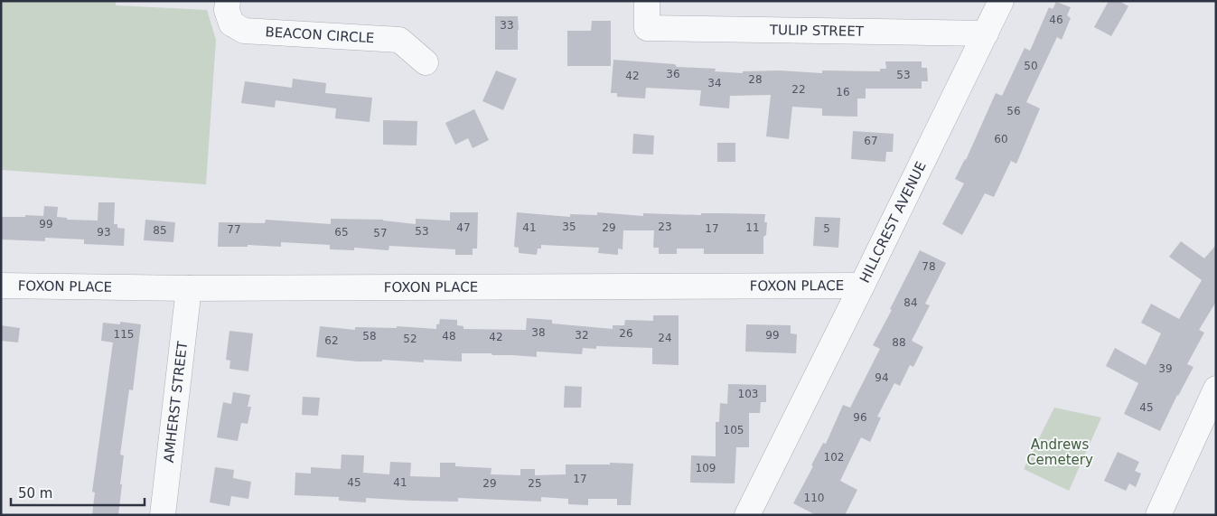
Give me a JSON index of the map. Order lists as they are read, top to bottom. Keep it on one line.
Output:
{"streets":{"street":["TULIP STREET","BEACON CIRCLE","HILLCREST AVENUE","FOXON PLACE","AMHERST STREET"]},"crossings":[["TULIP STREET","HILLCREST AVENUE"],["HILLCREST AVENUE","FOXON PLACE"],["FOXON PLACE","AMHERST STREET"]],"parks":["Andrews Cemetery"],"house_numbers":["46","33","50","36","53","42","28","34","22","16","56","60","67","99","35","23","47","41","29","11","17","5","77","85","53","93","65","57","78","84","38","26","115","32","99","58","48","42","24","52","62","88","39","94","103","45","96","105","102","109","17","45","41","29","25","110"],"scale_bar":"50 m"}
